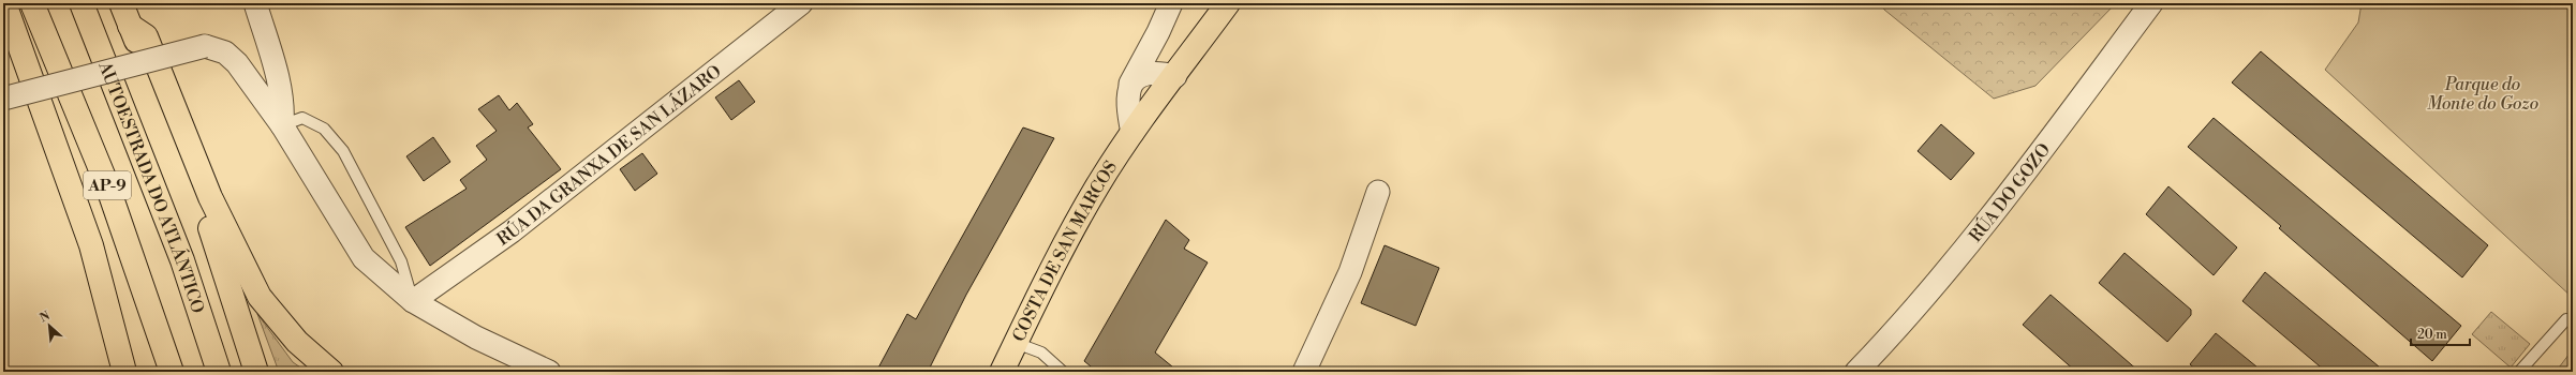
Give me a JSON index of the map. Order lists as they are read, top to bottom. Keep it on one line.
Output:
{"streets":{"main road":["AP-9","AUTOESTRADA DO ATLÁNTICO","COSTA DE SAN MARCOS"],"street":["RÚA DA GRANXA DE SAN LÁZARO","RÚA DO GOZO"]},"parks":["Parque do Monte do Gozo"],"scale_bar":"20 m","north":"top left"}
